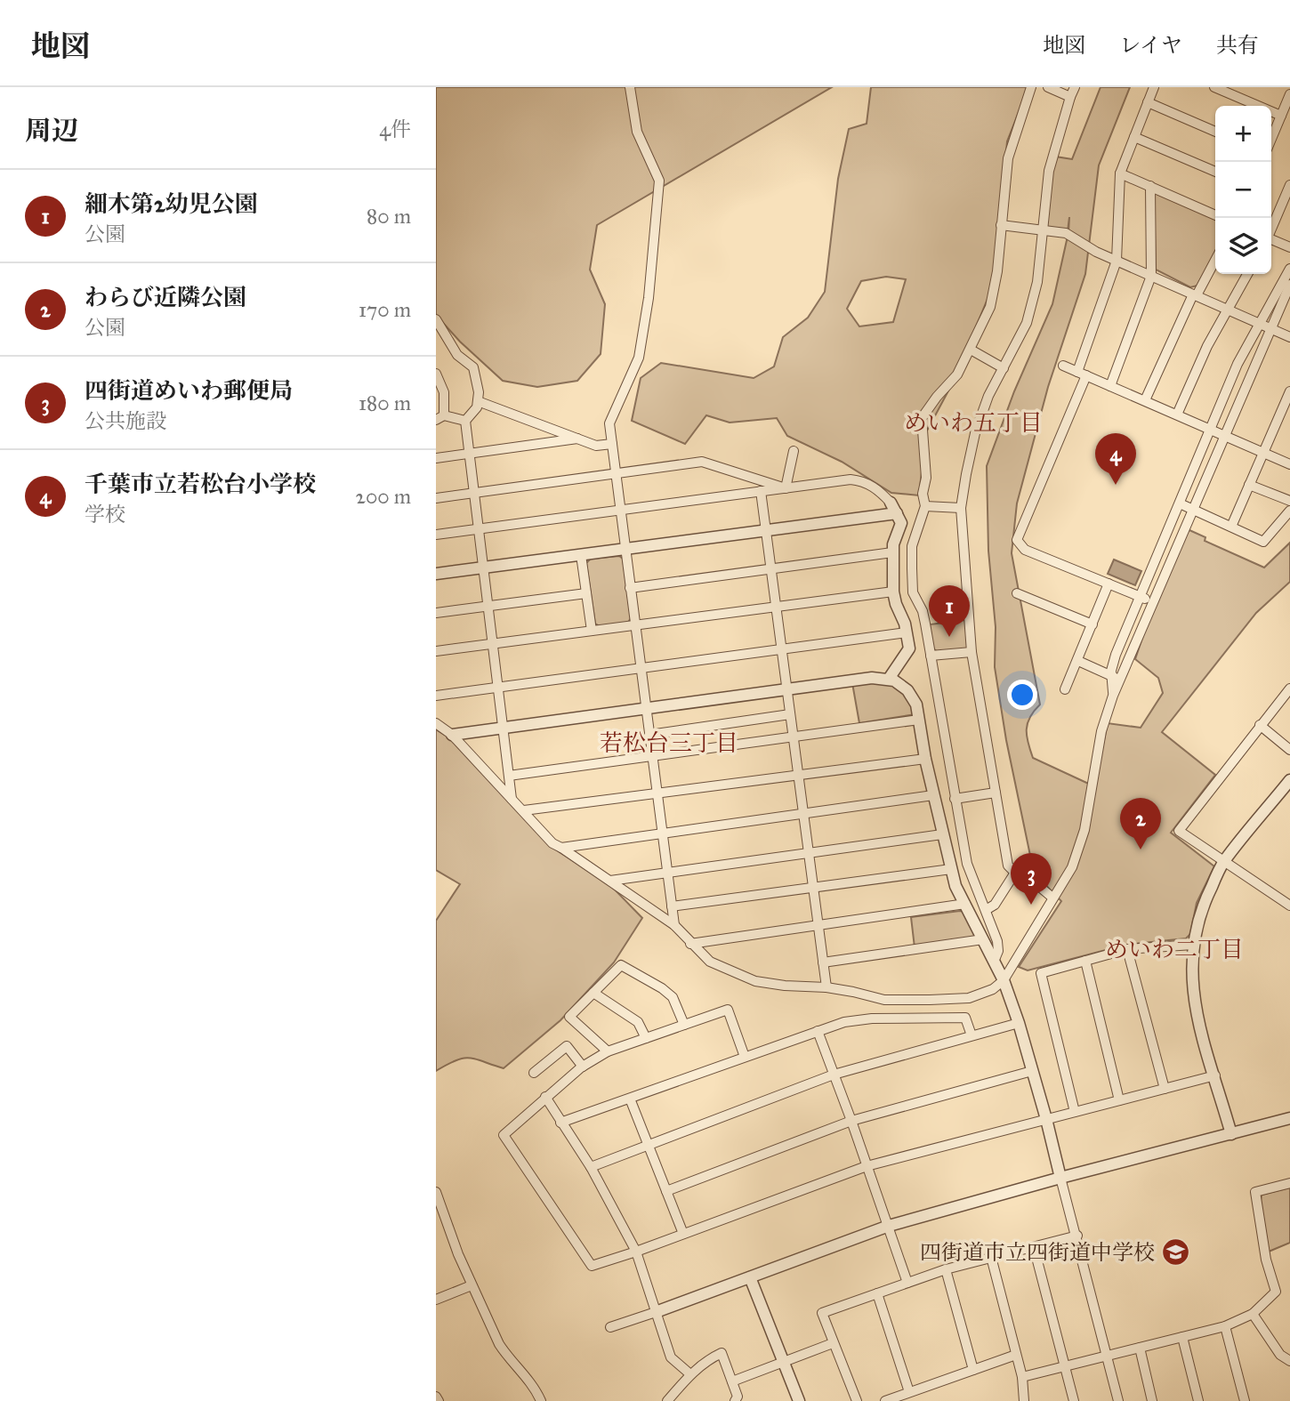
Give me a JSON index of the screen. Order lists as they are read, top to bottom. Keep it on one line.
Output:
{"districts":["めいわ五丁目","若松台三丁目","めいわ二丁目"],"places":{"school or university":["四街道市立四街道中学校"]},"page":{"header":"地図","nav":["地図","レイヤ","共有"],"heading":["周辺","4件"],"map_buttons":["+","−"],"list":[{"mark":"1","name":"細木第2幼児公園","note":"公園","value":"80 m"},{"mark":"2","name":"わらび近隣公園","note":"公園","value":"170 m"},{"mark":"3","name":"四街道めいわ郵便局","note":"公共施設","value":"180 m"},{"mark":"4","name":"千葉市立若松台小学校","note":"学校","value":"200 m"}],"pins":["4","1","2","3"]}}
